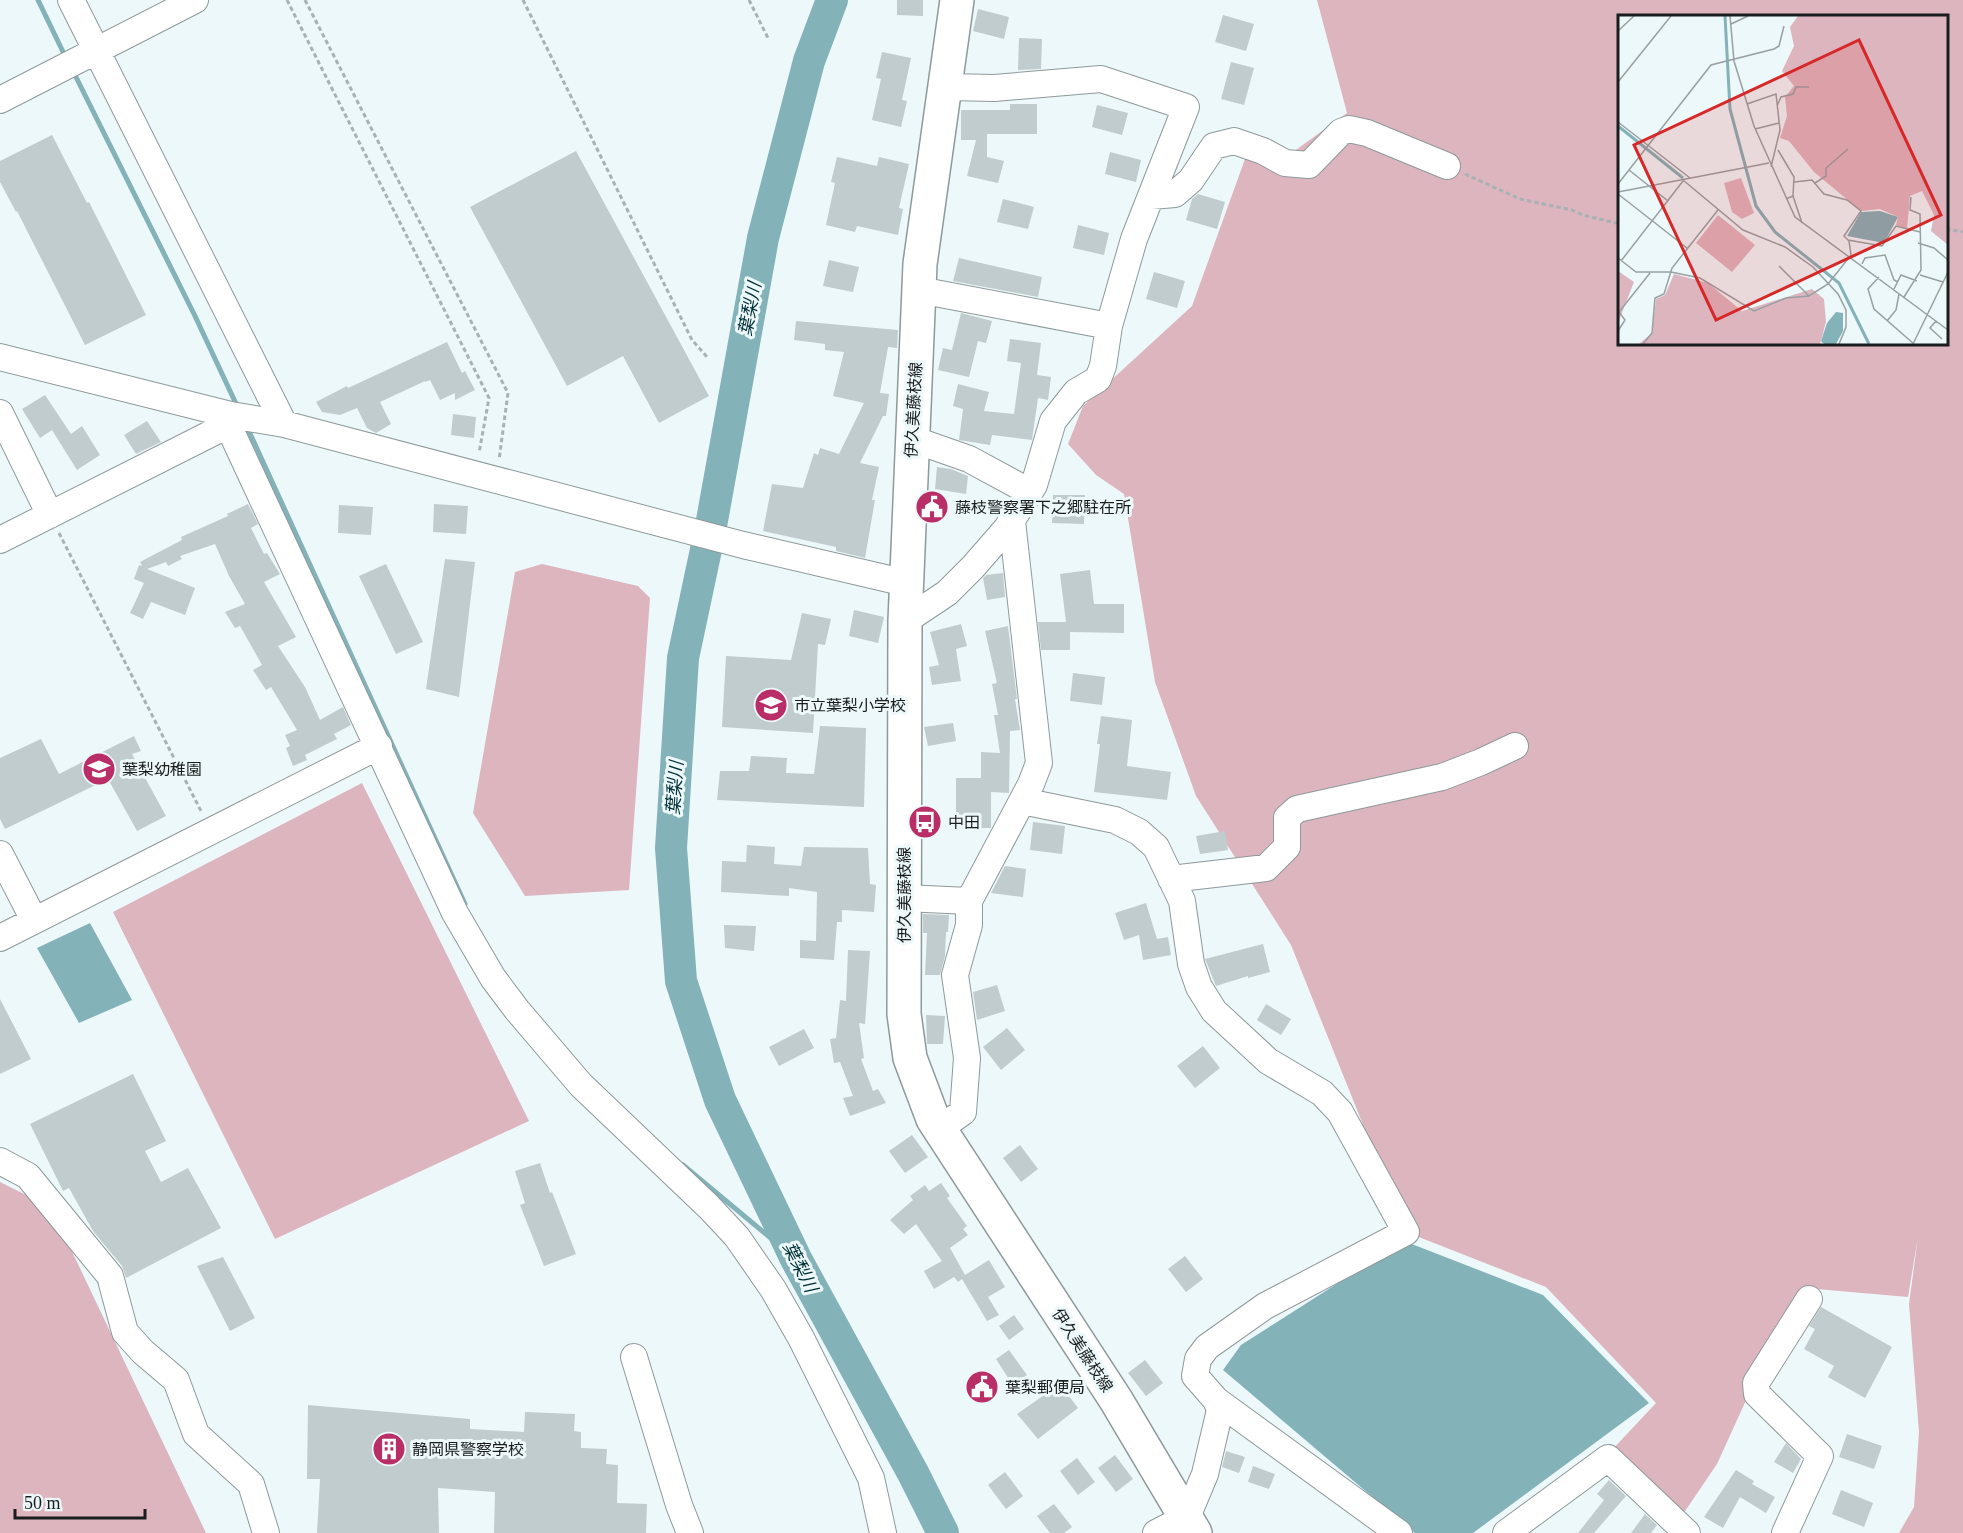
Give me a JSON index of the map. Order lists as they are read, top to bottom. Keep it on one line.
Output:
{"streets":{"main road":["伊久美藤枝線"]},"water":["葉梨川"],"places":{"public building":["藤枝警察署下之郷駐在所","葉梨郵便局"],"school or university":["市立葉梨小学校","葉梨幼稚園"],"bus stop":["中田"],"building":["静岡県警察学校"]},"scale_bar":"50 m"}
